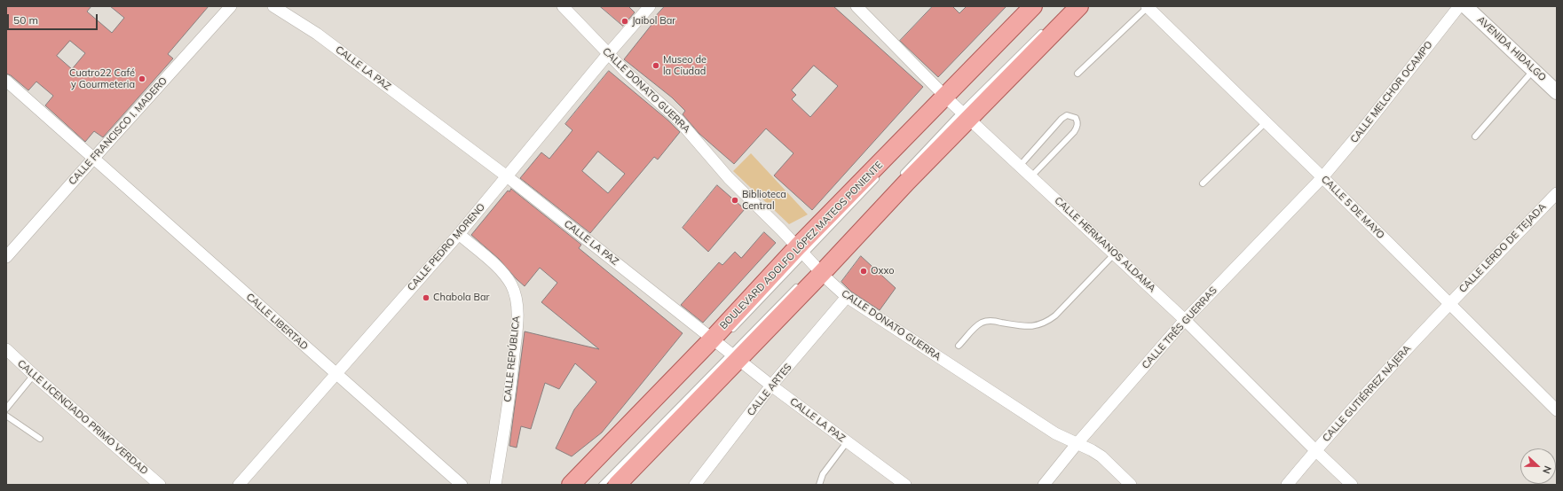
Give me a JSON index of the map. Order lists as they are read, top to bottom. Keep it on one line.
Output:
{"streets":{"main road":["BOULEVARD ADOLFO LÓPEZ MATEOS PONIENTE"],"street":["AVENIDA HIDALGO","CALLE LA PAZ","CALLE DONATO GUERRA","CALLE MELCHOR OCAMPO","CALLE FRANCISCO I. MADERO","CALLE 5 DE MAYO","CALLE HERMANOS ALDAMA","CALLE PEDRO MORENO","CALLE LERDO DE TEJADA","CALLE LIBERTAD","CALLE TRÊS GUERRAS","CALLE REPÚBLICA","CALLE ARTES","CALLE GUTIÉRREZ NÁJERA","CALLE LICENCIADO PRIMO VERDAD"]},"crossings":[["CALLE LA PAZ","BOULEVARD ADOLFO LÓPEZ MATEOS PONIENTE"],["CALLE LA PAZ","CALLE PEDRO MORENO"],["CALLE LA PAZ","CALLE ARTES"],["CALLE DONATO GUERRA","BOULEVARD ADOLFO LÓPEZ MATEOS PONIENTE"],["CALLE DONATO GUERRA","CALLE PEDRO MORENO"],["CALLE DONATO GUERRA","CALLE TRÊS GUERRAS"],["CALLE DONATO GUERRA","CALLE ARTES"],["CALLE MELCHOR OCAMPO","CALLE 5 DE MAYO"],["CALLE MELCHOR OCAMPO","CALLE TRÊS GUERRAS"],["CALLE FRANCISCO I. MADERO","CALLE LIBERTAD"],["CALLE 5 DE MAYO","CALLE LERDO DE TEJADA"],["CALLE 5 DE MAYO","CALLE TRÊS GUERRAS"],["CALLE 5 DE MAYO","CALLE GUTIÉRREZ NÁJERA"],["CALLE HERMANOS ALDAMA","BOULEVARD ADOLFO LÓPEZ MATEOS PONIENTE"],["CALLE HERMANOS ALDAMA","CALLE TRÊS GUERRAS"],["CALLE HERMANOS ALDAMA","CALLE GUTIÉRREZ NÁJERA"],["CALLE PEDRO MORENO","CALLE LIBERTAD"],["CALLE PEDRO MORENO","CALLE REPÚBLICA"],["CALLE LERDO DE TEJADA","CALLE GUTIÉRREZ NÁJERA"]],"places":["Jaibol Bar","Museo de la Ciudad","Cuatro22 Café y Gourmeteria","Biblioteca Central","Oxxo","Chabola Bar"],"scale_bar":"50 m","north":"right"}
